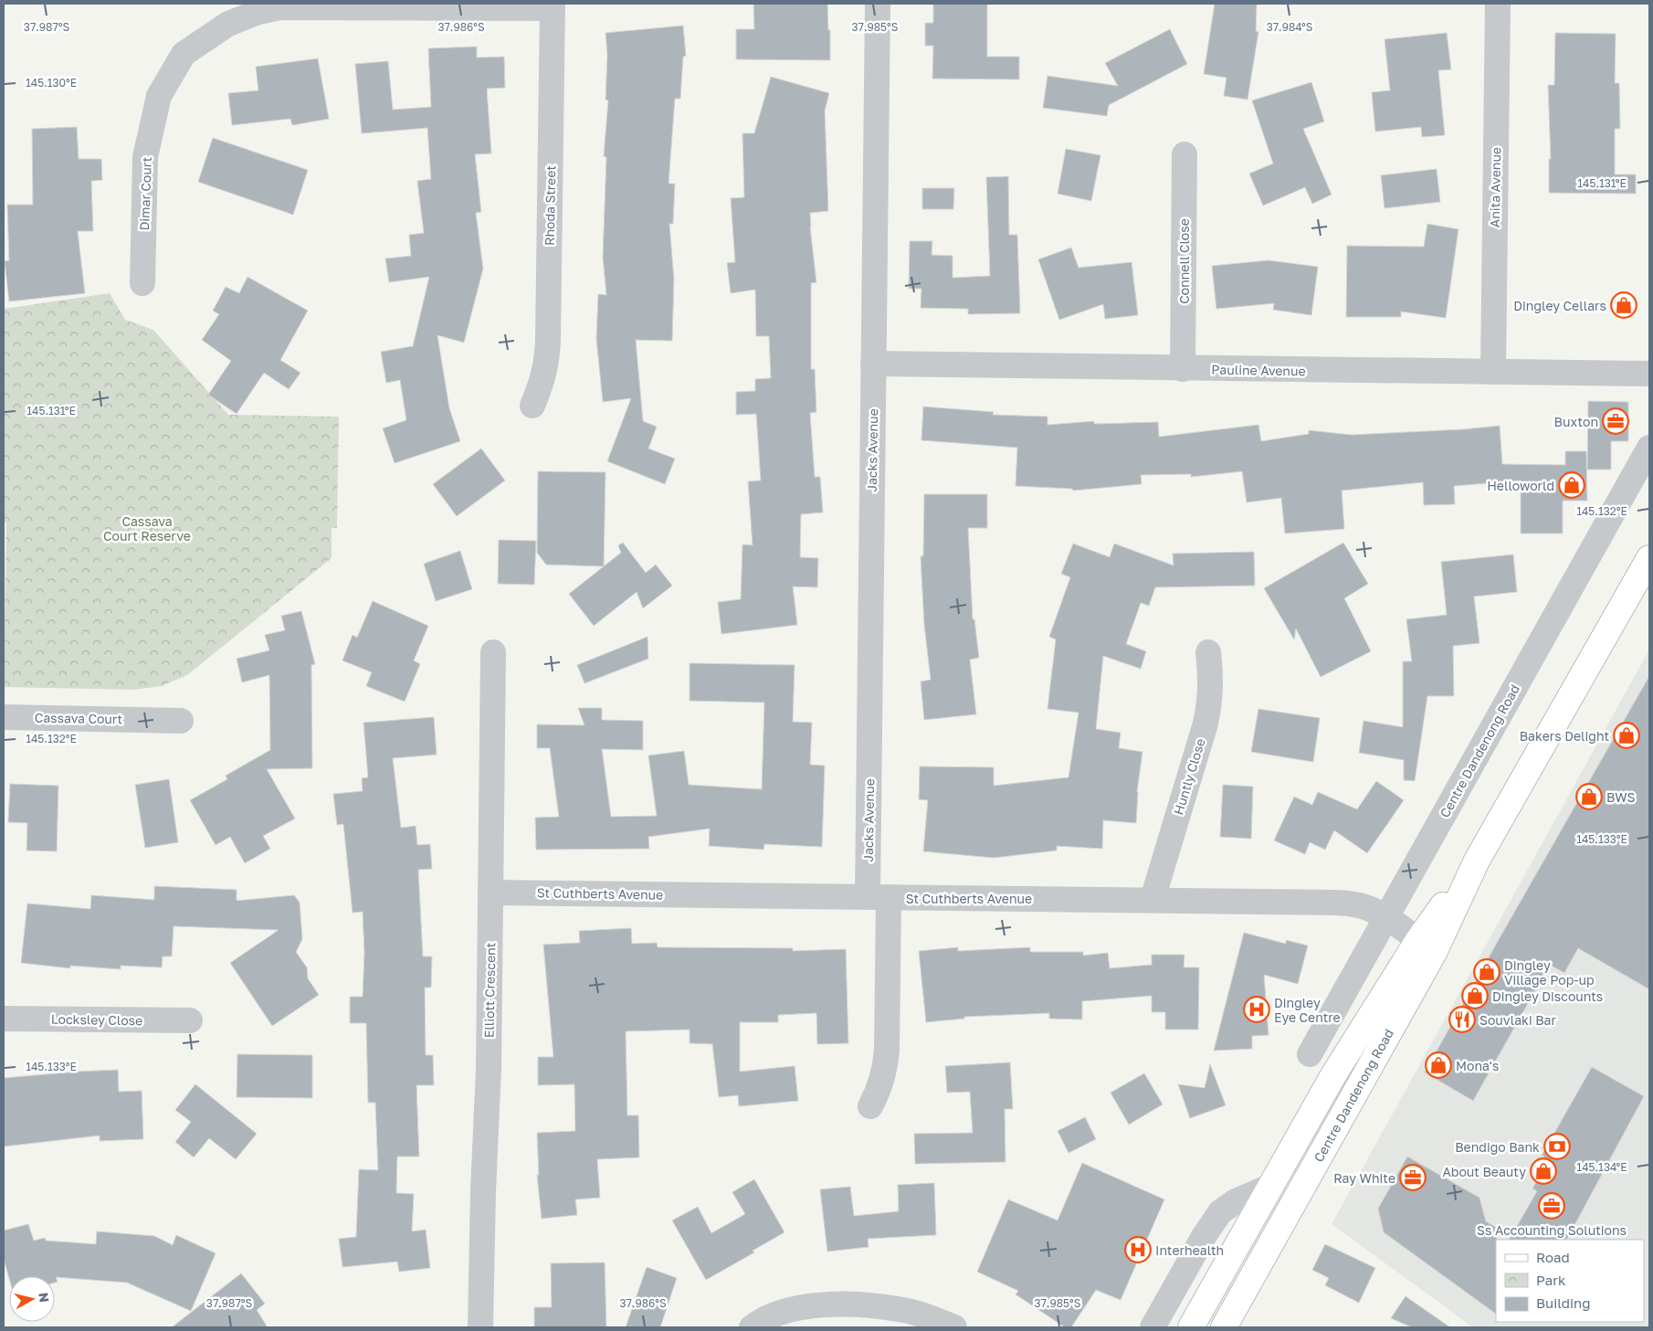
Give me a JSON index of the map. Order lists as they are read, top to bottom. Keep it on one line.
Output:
{"streets":{"main road":["Centre Dandenong Road"],"street":["Anita Avenue","Dimar Court","Rhoda Street","Connell Close","Pauline Avenue","Jacks Avenue","Cassava Court","Huntly Close","St Cuthberts Avenue","Elliott Crescent","Locksley Close"]},"crossings":[["Anita Avenue","Pauline Avenue"],["Dimar Court","Rhoda Street"],["Connell Close","Pauline Avenue"],["Pauline Avenue","Jacks Avenue"],["Jacks Avenue","St Cuthberts Avenue"],["Centre Dandenong Road","St Cuthberts Avenue"],["Huntly Close","St Cuthberts Avenue"],["St Cuthberts Avenue","Elliott Crescent"]],"parks":["Cassava Court Reserve"],"places":{"shop":["Dingley Cellars","Helloworld","Bakers Delight","BWS","Dingley Village Pop-up","Dingley Discounts","Mona's","About Beauty"],"office":["Buxton","Ray White","Ss Accounting Solutions"],"hospital":["Dingley Eye Centre","Interhealth"],"restaurant":["Souvlaki Bar"],"bank":["Bendigo Bank"]},"legend":["Road","Park","Building"],"north":"right","coordinates":["37.987°S","37.986°S","37.985°S","37.984°S","145.130°E","145.131°E","145.132°E","145.133°E","145.134°E"]}
